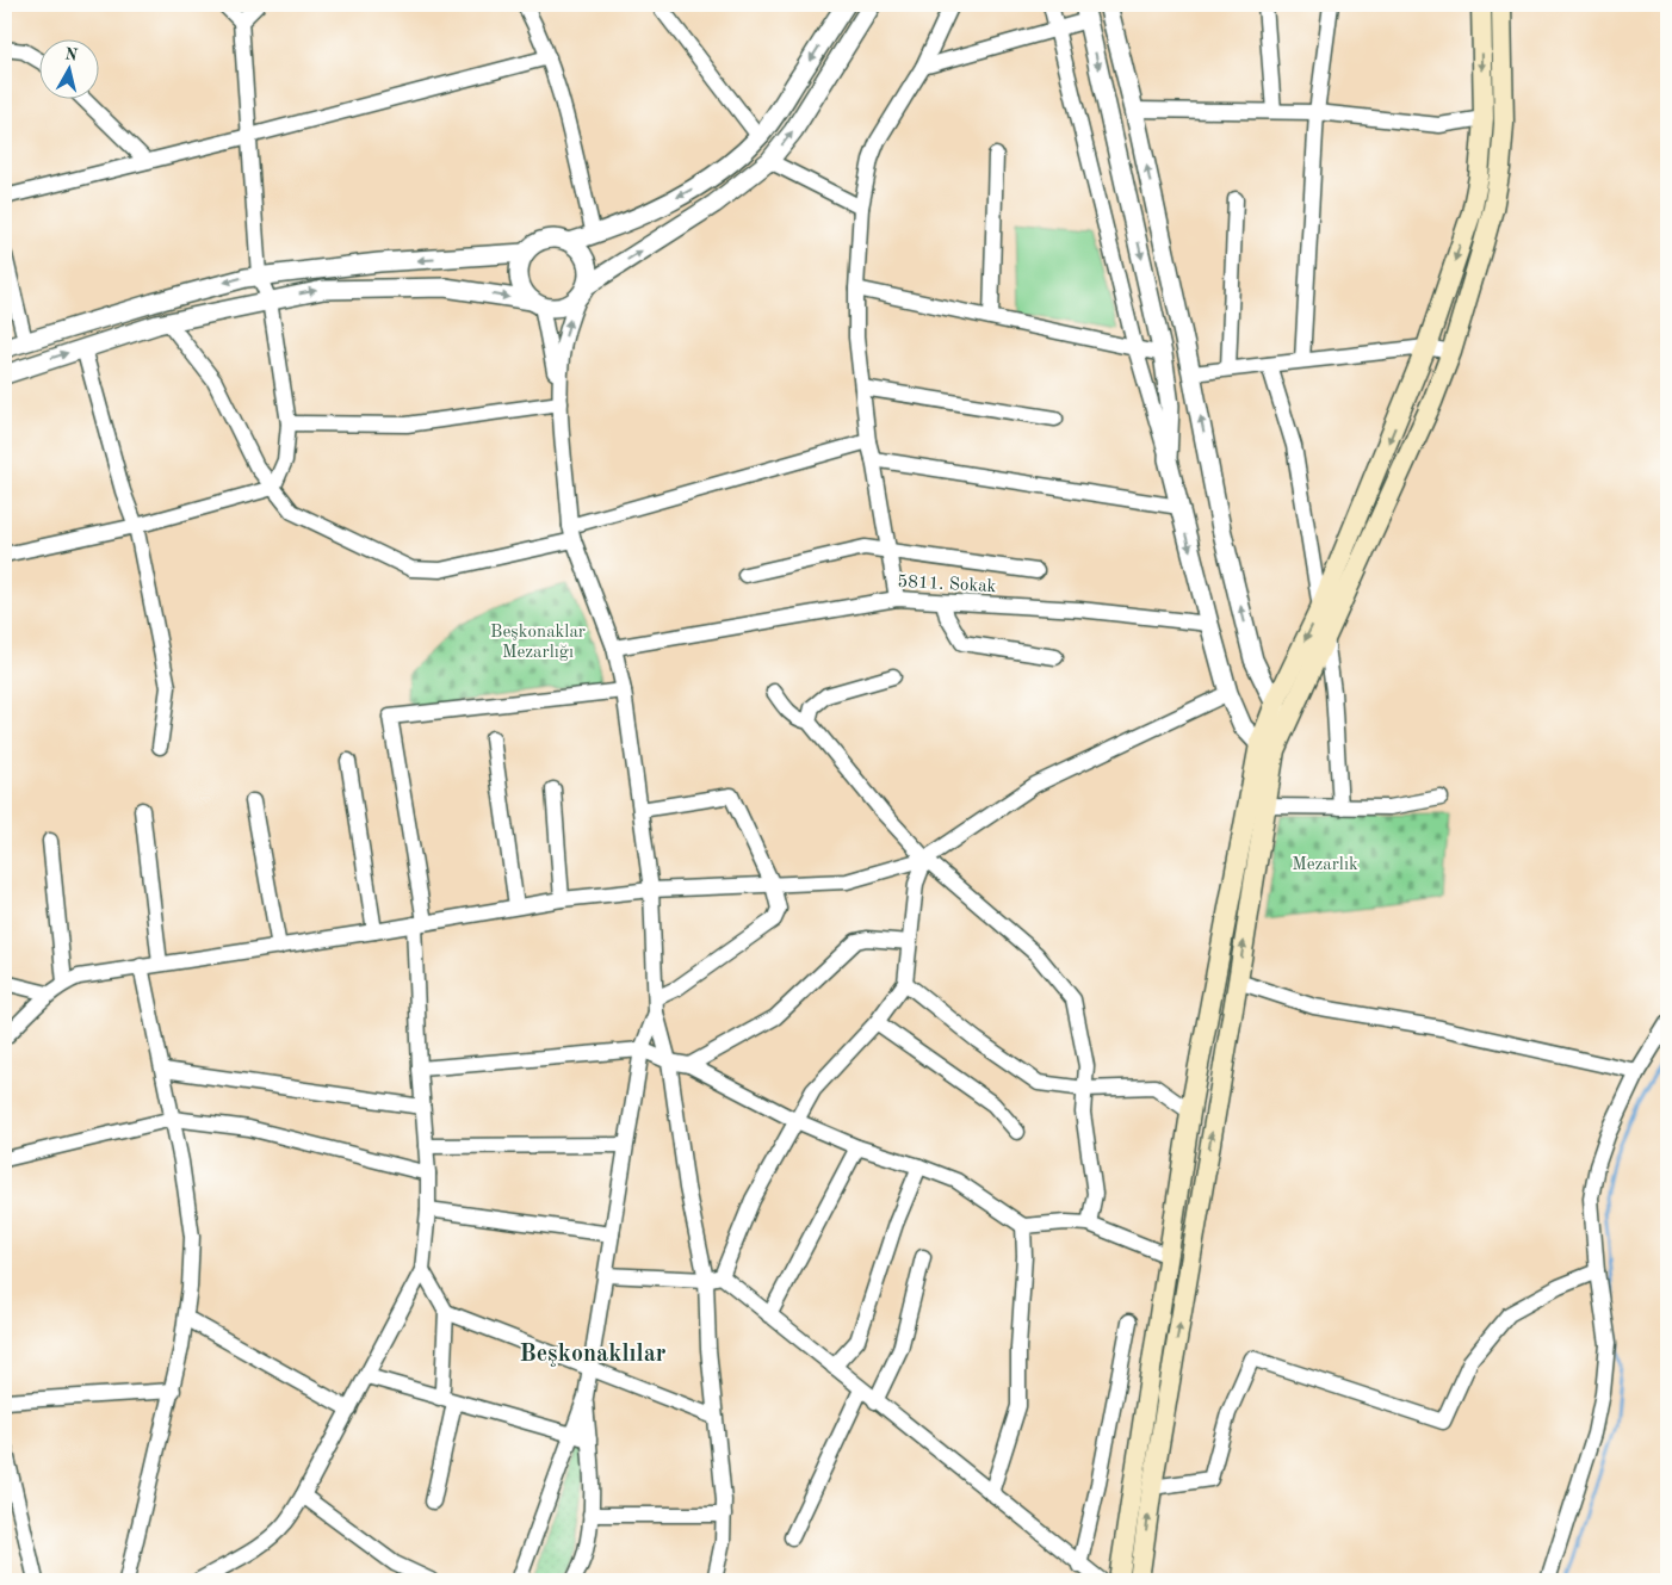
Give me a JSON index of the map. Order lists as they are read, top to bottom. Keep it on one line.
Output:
{"streets":{"street":["5811. Sokak"]},"districts":["Beşkonaklılar"],"parks":["Beşkonaklar Mezarlığı","Mezarlık"],"north":"top"}
